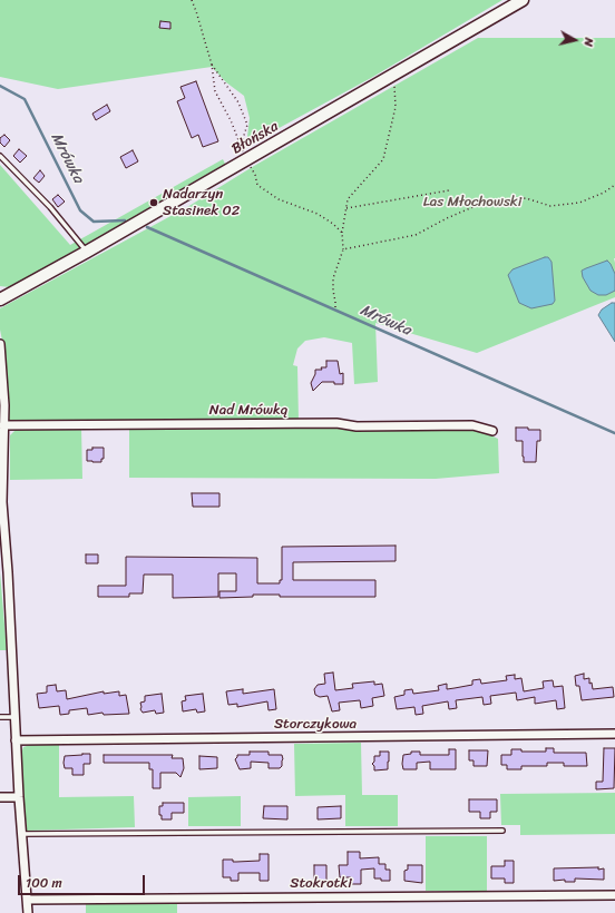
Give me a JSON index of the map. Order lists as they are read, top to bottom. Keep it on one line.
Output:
{"streets":{"main road":["Błońska"],"street":["Nad Mrówką","Storczykowa","Stokrotki"]},"water":["Mrówka"],"parks":["Las Młochowski"],"places":["Nadarzyn Stasinek 02"],"scale_bar":"100 m","north":"right"}
